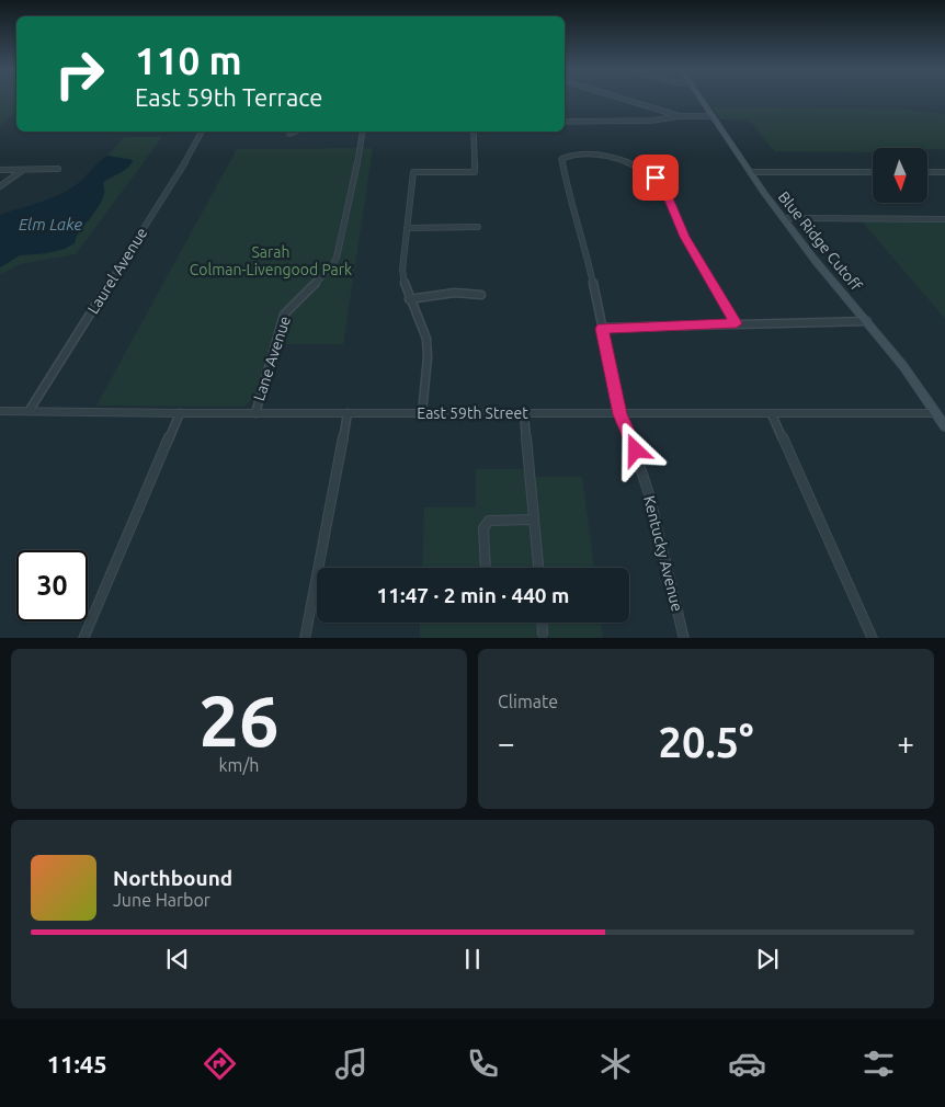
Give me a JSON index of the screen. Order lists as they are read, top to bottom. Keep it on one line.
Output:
{"streets":{"main road":["Blue Ridge Cutoff"],"street":["Laurel Avenue","Lane Avenue","East 59th Street","Kentucky Avenue"]},"crossings":[["Blue Ridge Cutoff","East 59th Street"],["Laurel Avenue","East 59th Street"],["Lane Avenue","East 59th Street"],["East 59th Street","Kentucky Avenue"]],"water":["Elm Lake"],"parks":["Sarah Colman-Livengood Park"],"north":"bottom","page":{"turn":["110 m","East 59th Terrace"],"limit":"30","trip":"11:47 · 2 min · 440 m","tile":[["26","km/h"],"Climate"],"heat":["−","20.5°","+"],"song":["Northbound","June Harbor"],"tabs":"11:45"}}
